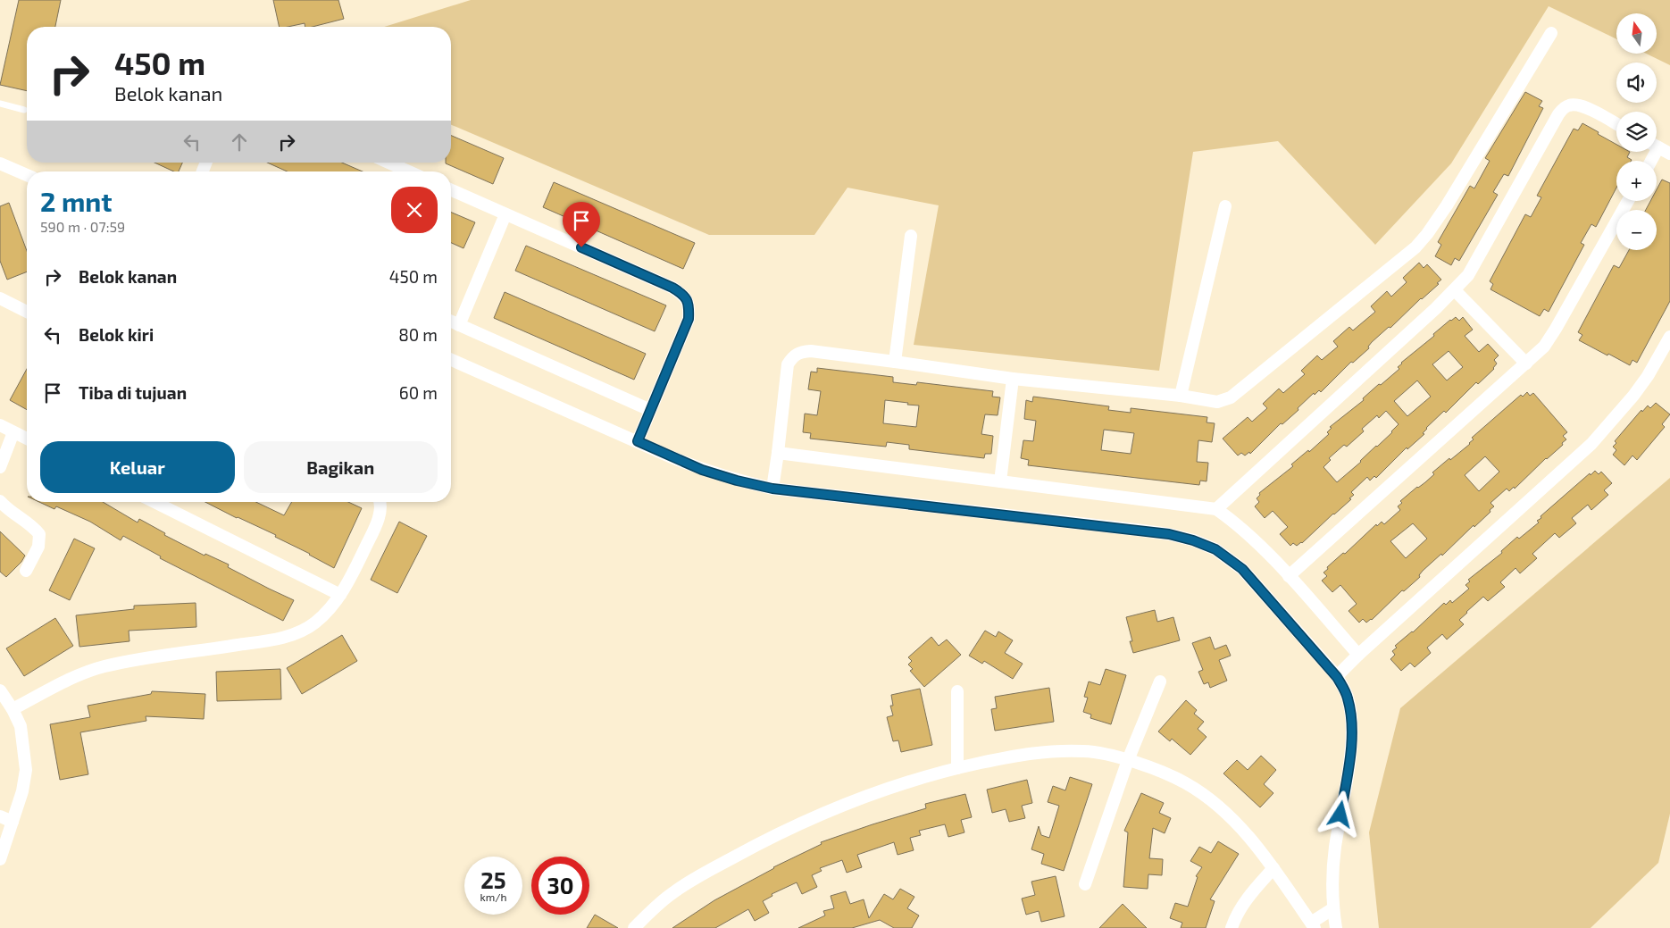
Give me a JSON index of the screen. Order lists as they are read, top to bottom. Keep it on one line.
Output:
{"north":"top","page":{"map_buttons":["+","−"],"turn":["450 m","Belok kanan"],"heading":["2 mnt","590 m · 07:59"],"list":[{"name":"Belok kanan","value":"450 m"},{"name":"Belok kiri","value":"80 m"},{"name":"Tiba di tujuan","value":"60 m"}],"buttons":["Keluar","Bagikan"],"speed":"25 km/h","limit":"30"}}
